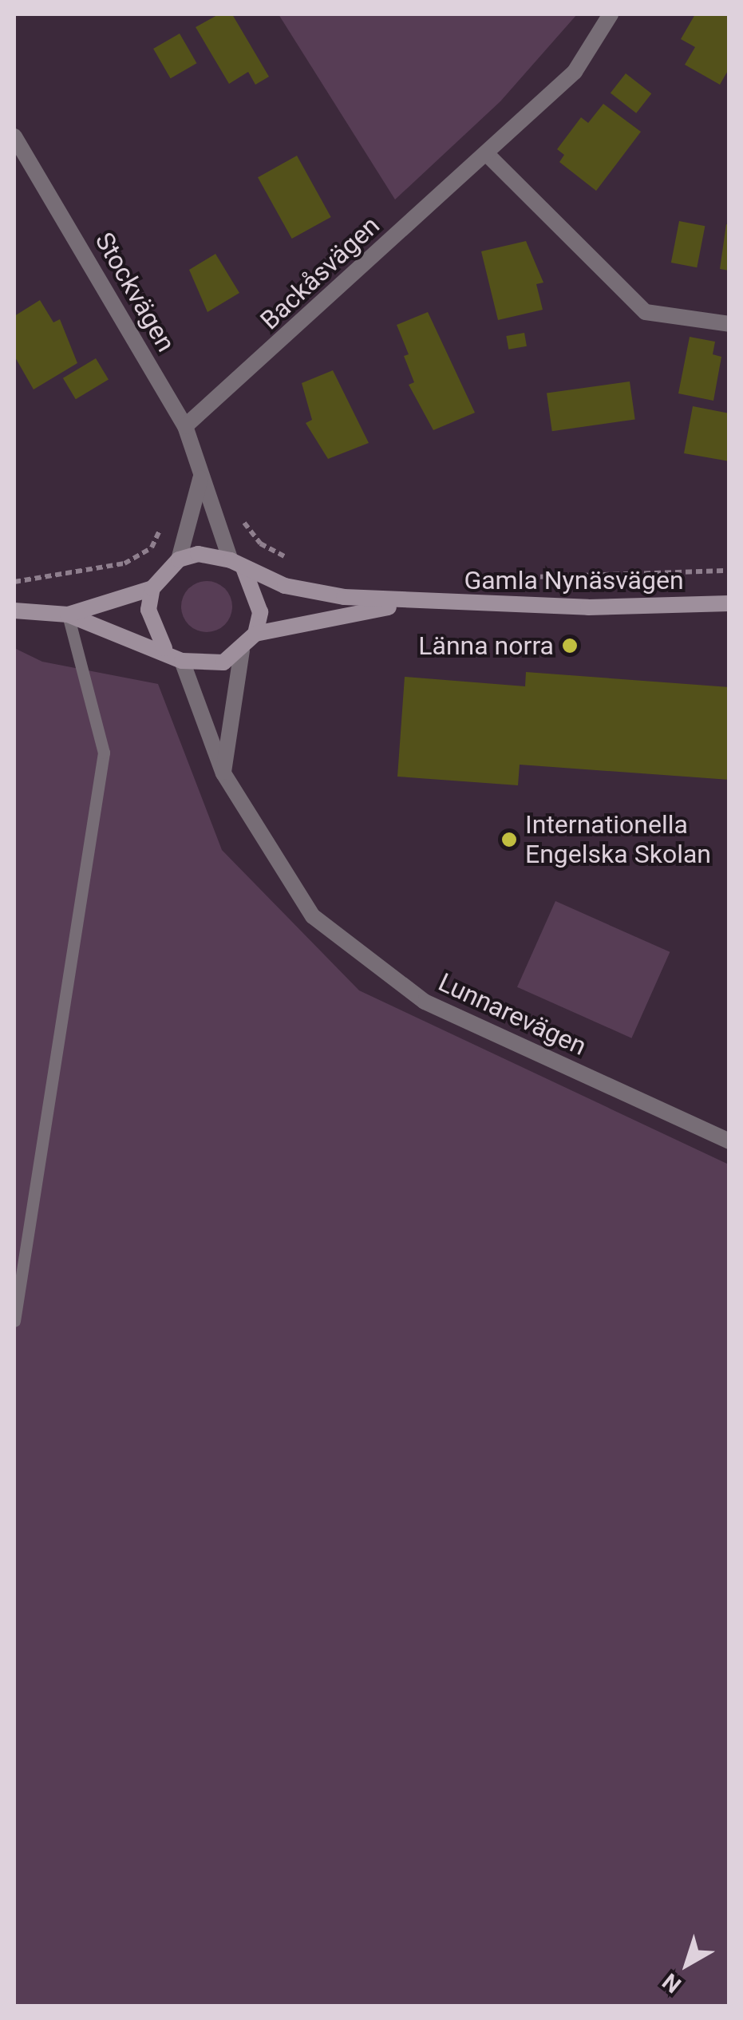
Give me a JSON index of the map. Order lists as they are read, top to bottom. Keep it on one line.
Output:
{"streets":{"street":["Backåsvägen","Stockvägen","Gamla Nynäsvägen","Lunnarevägen"]},"crossings":[["Backåsvägen","Stockvägen"],["Stockvägen","Gamla Nynäsvägen"],["Stockvägen","Lunnarevägen"],["Gamla Nynäsvägen","Lunnarevägen"]],"places":["Länna norra","Internationella Engelska Skolan"],"north":"bottom left"}
